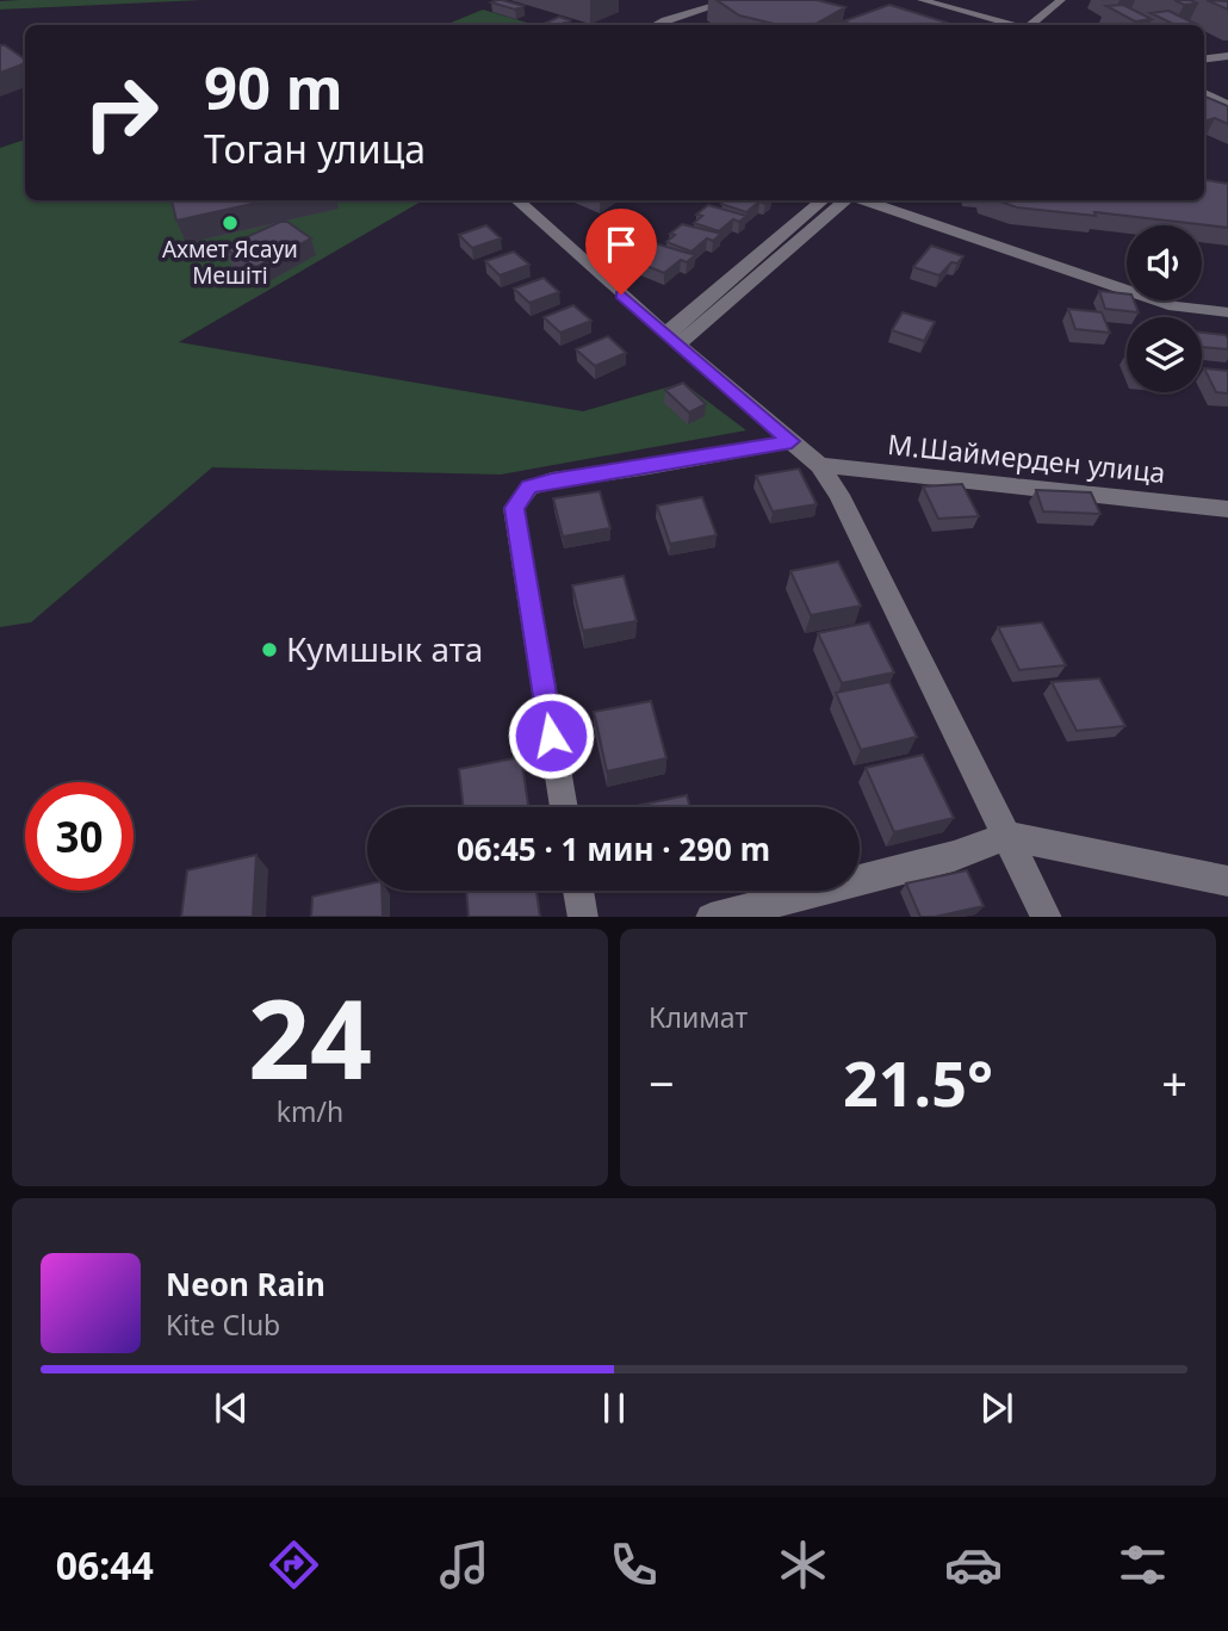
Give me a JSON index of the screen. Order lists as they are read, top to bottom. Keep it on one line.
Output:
{"streets":{"street":["М.Шаймерден улица"]},"places":["Ахмет Ясауи Мешіті","Кумшык ата"],"page":{"turn":["90 m","Тоган улица"],"limit":"30","trip":"06:45 · 1 мин · 290 m","tile":[["24","km/h"],"Климат"],"heat":["−","21.5°","+"],"song":["Neon Rain","Kite Club"],"tabs":"06:44"}}
